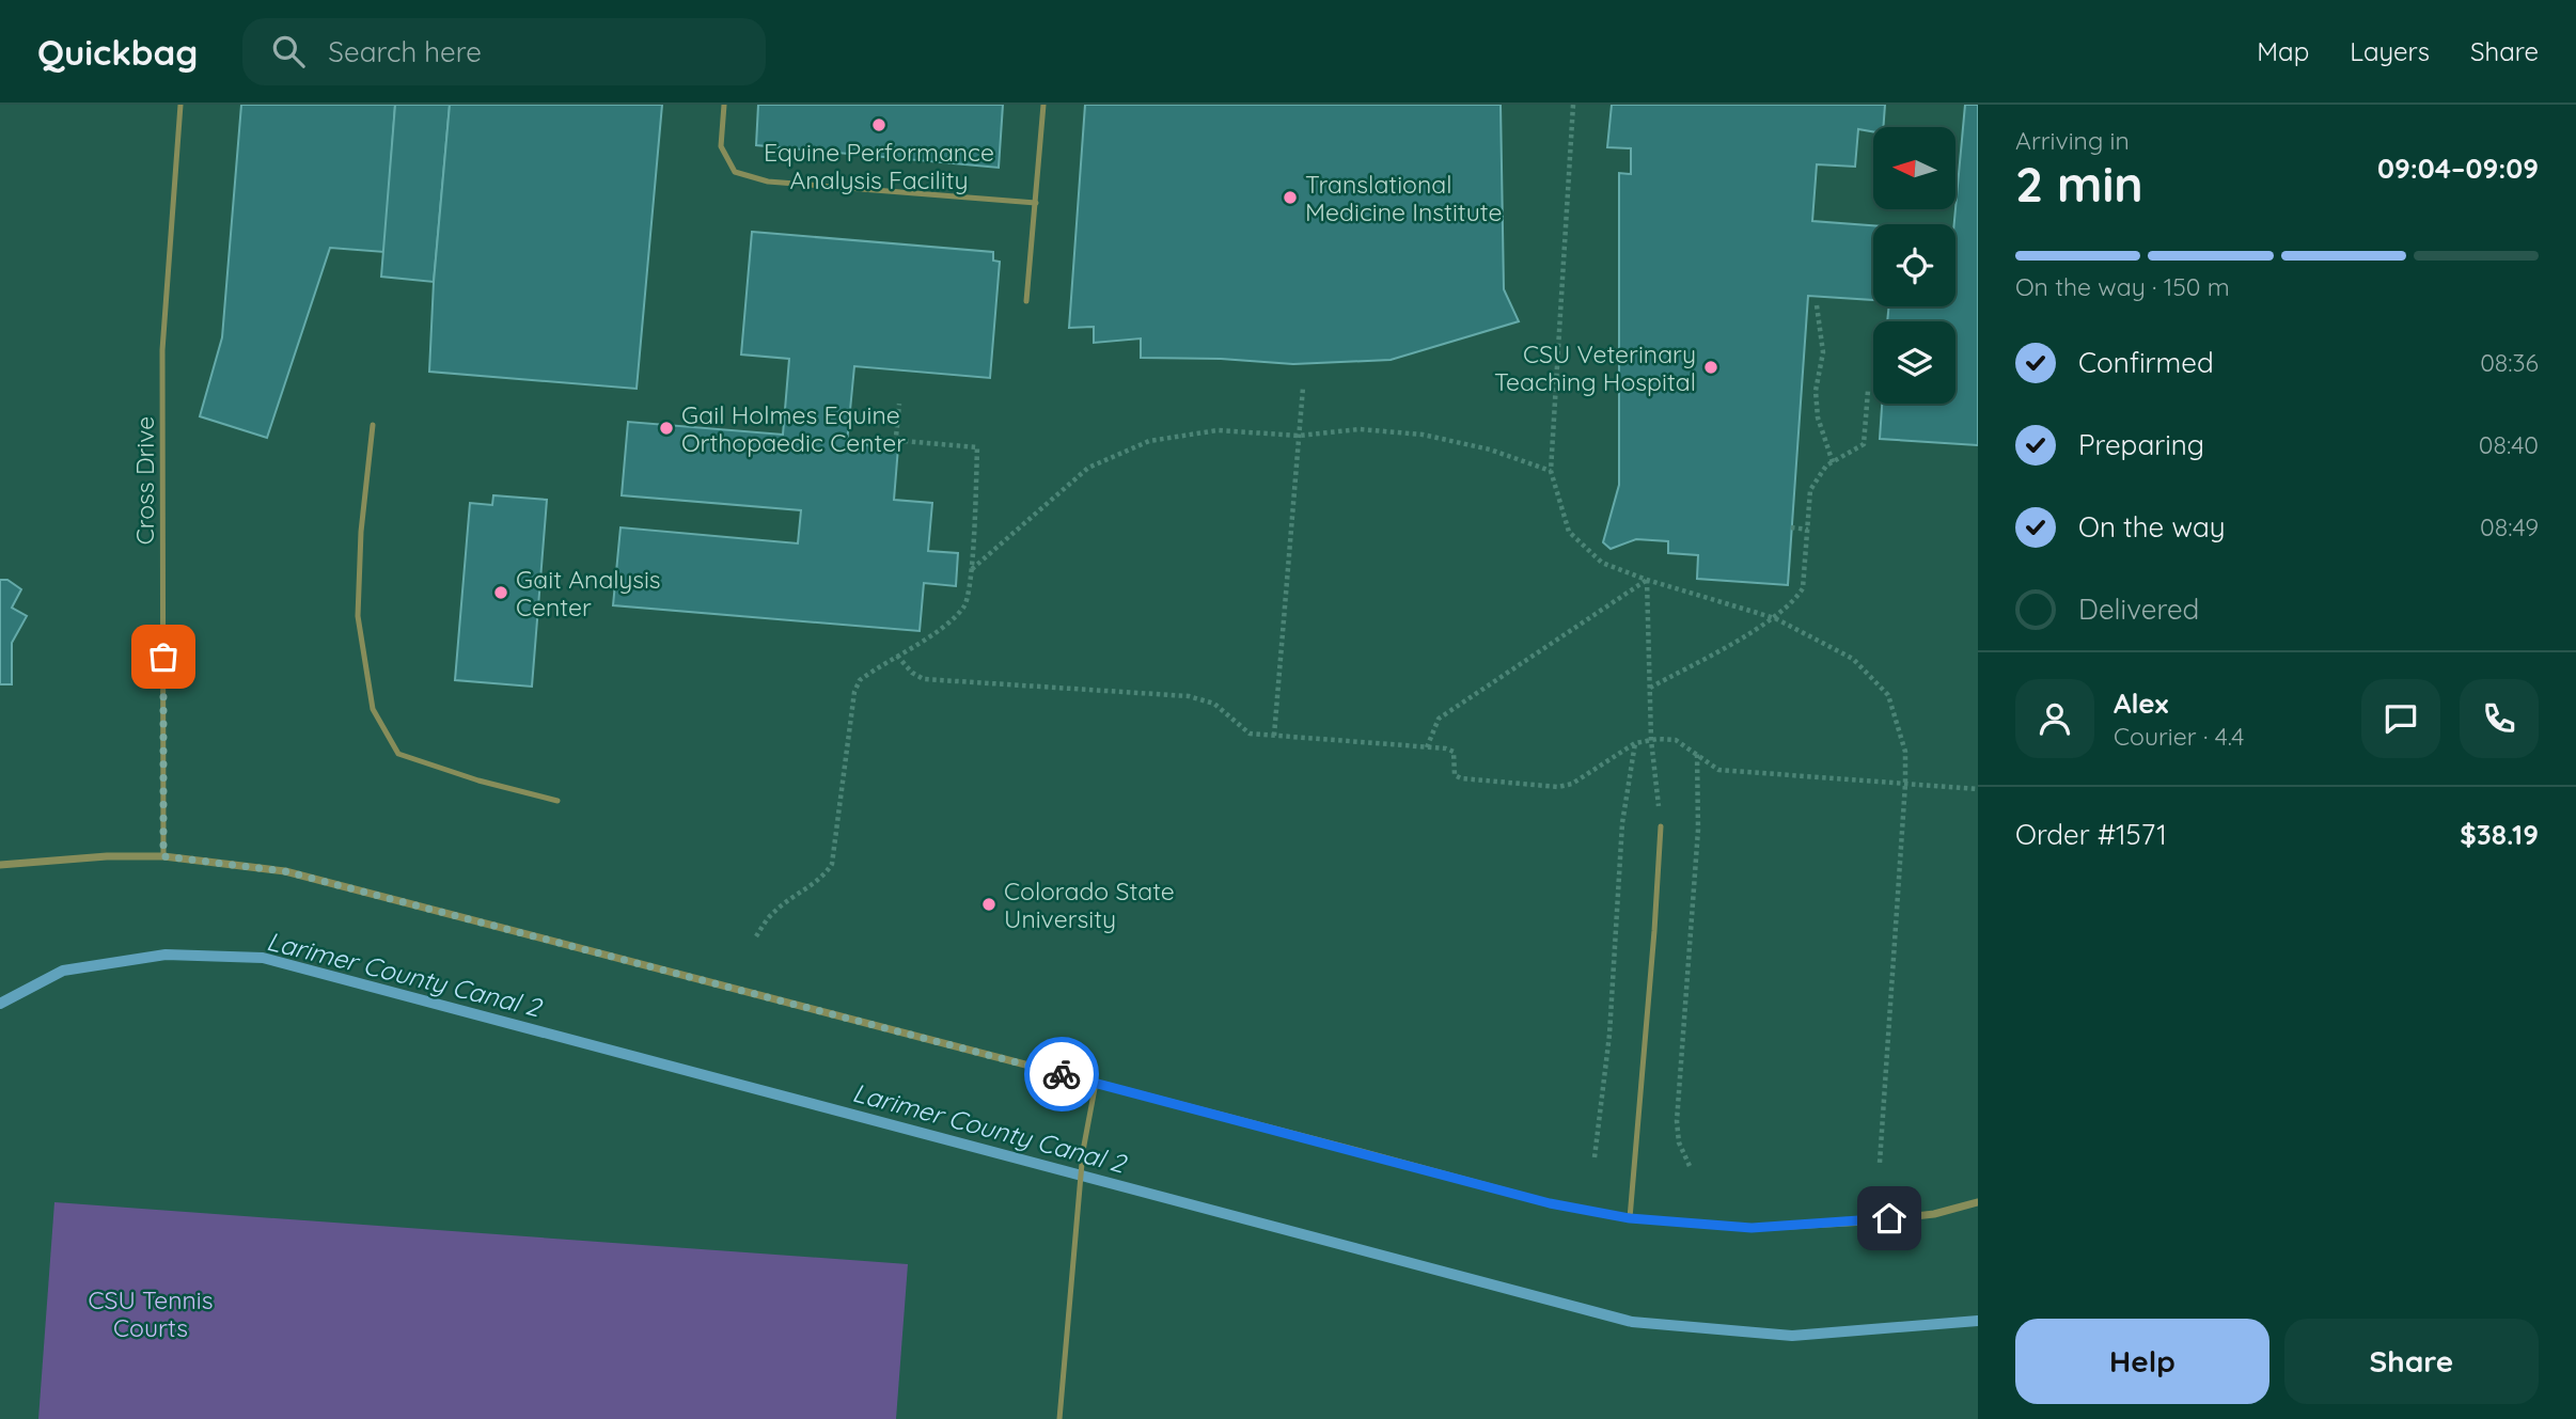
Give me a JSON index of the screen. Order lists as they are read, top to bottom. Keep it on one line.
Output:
{"streets":{"lane":["Cross Drive"]},"water":["Larimer County Canal 2"],"parks":["CSU Tennis Courts"],"places":["Equine Performance Analysis Facility","Translational Medicine Institute","CSU Veterinary Teaching Hospital","Gail Holmes Equine Orthopaedic Center","Gait Analysis Center","Colorado State University"],"north":"left","page":{"header":"Quickbag","search":"Search here","nav":["Map","Layers","Share"],"heading":["2 min","Arriving in","09:04–09:09"],"panel":["Alex","Courier · 4.4","Order #1571","$38.19"],"bar":"On the way · 150 m","list":[["Confirmed","08:36"],["Preparing","08:40"],["On the way","08:49"],"Delivered"],"buttons":["Help","Share"]}}
